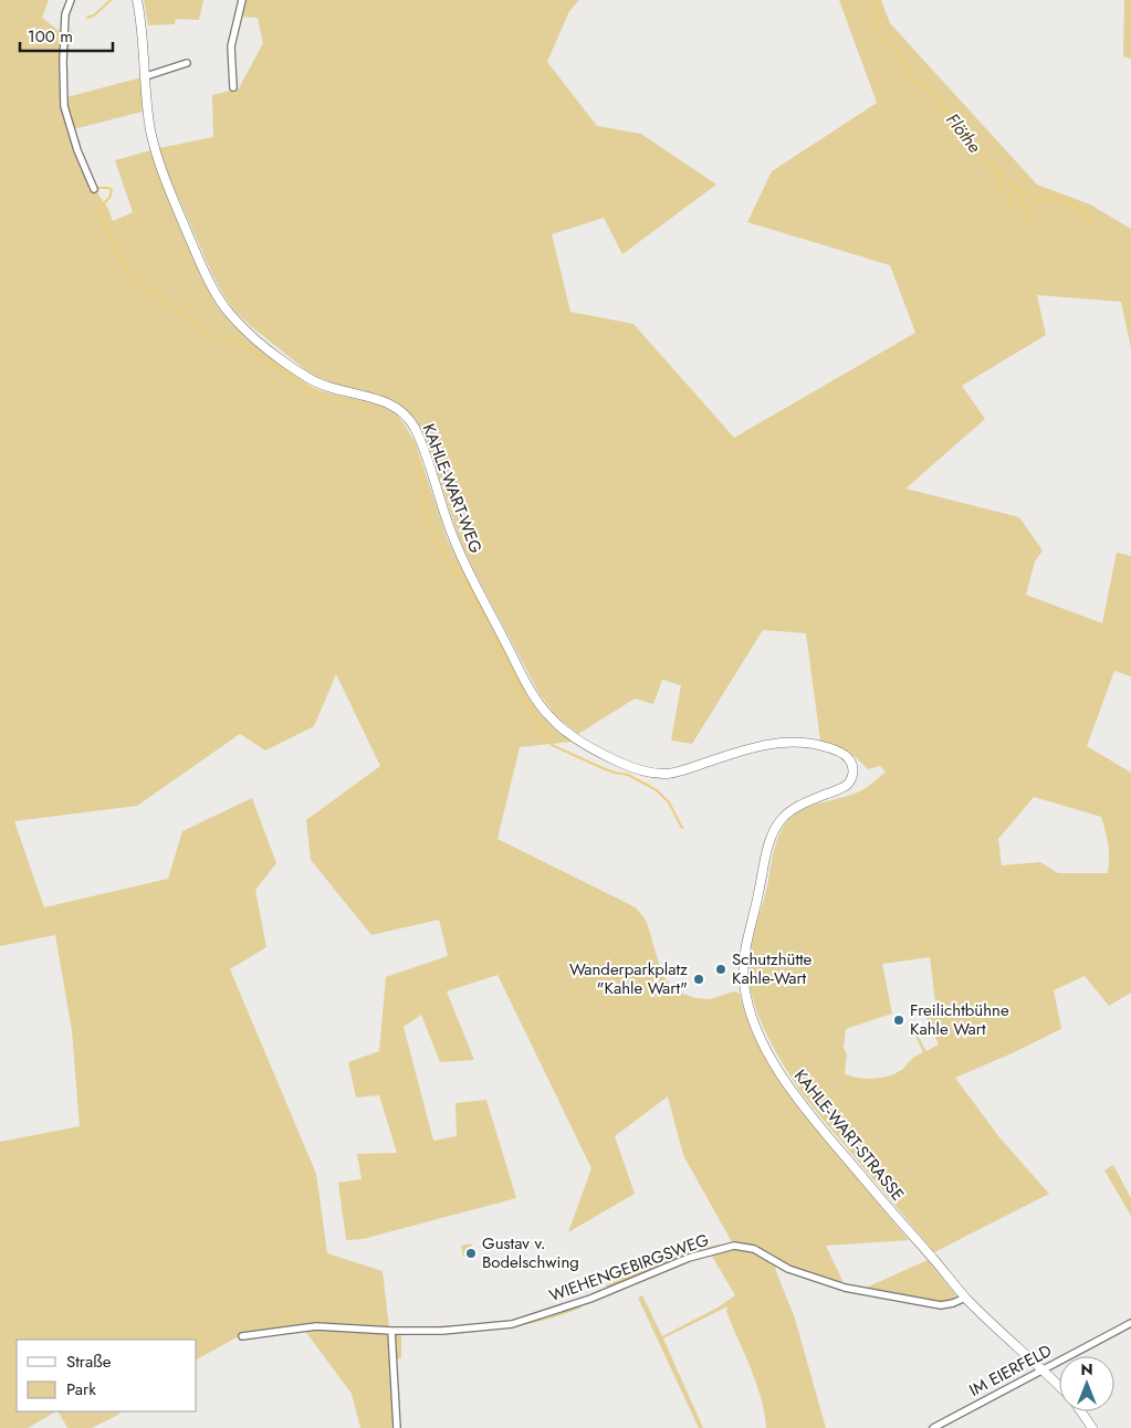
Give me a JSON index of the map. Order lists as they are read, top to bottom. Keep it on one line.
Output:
{"streets":{"street":["KAHLE-WART-WEG","KAHLE-WART-STRASSE","WIEHENGEBIRGSWEG","IM EIERFELD"]},"crossings":[["KAHLE-WART-WEG","KAHLE-WART-STRASSE"],["KAHLE-WART-STRASSE","WIEHENGEBIRGSWEG"],["KAHLE-WART-STRASSE","IM EIERFELD"]],"water":["Flöthe"],"places":["Schutzhütte Kahle-Wart","Wanderparkplatz \"Kahle Wart\"","Freilichtbühne Kahle Wart","Gustav v. Bodelschwing"],"legend":["Straße","Park"],"scale_bar":"100 m","north":"top"}
